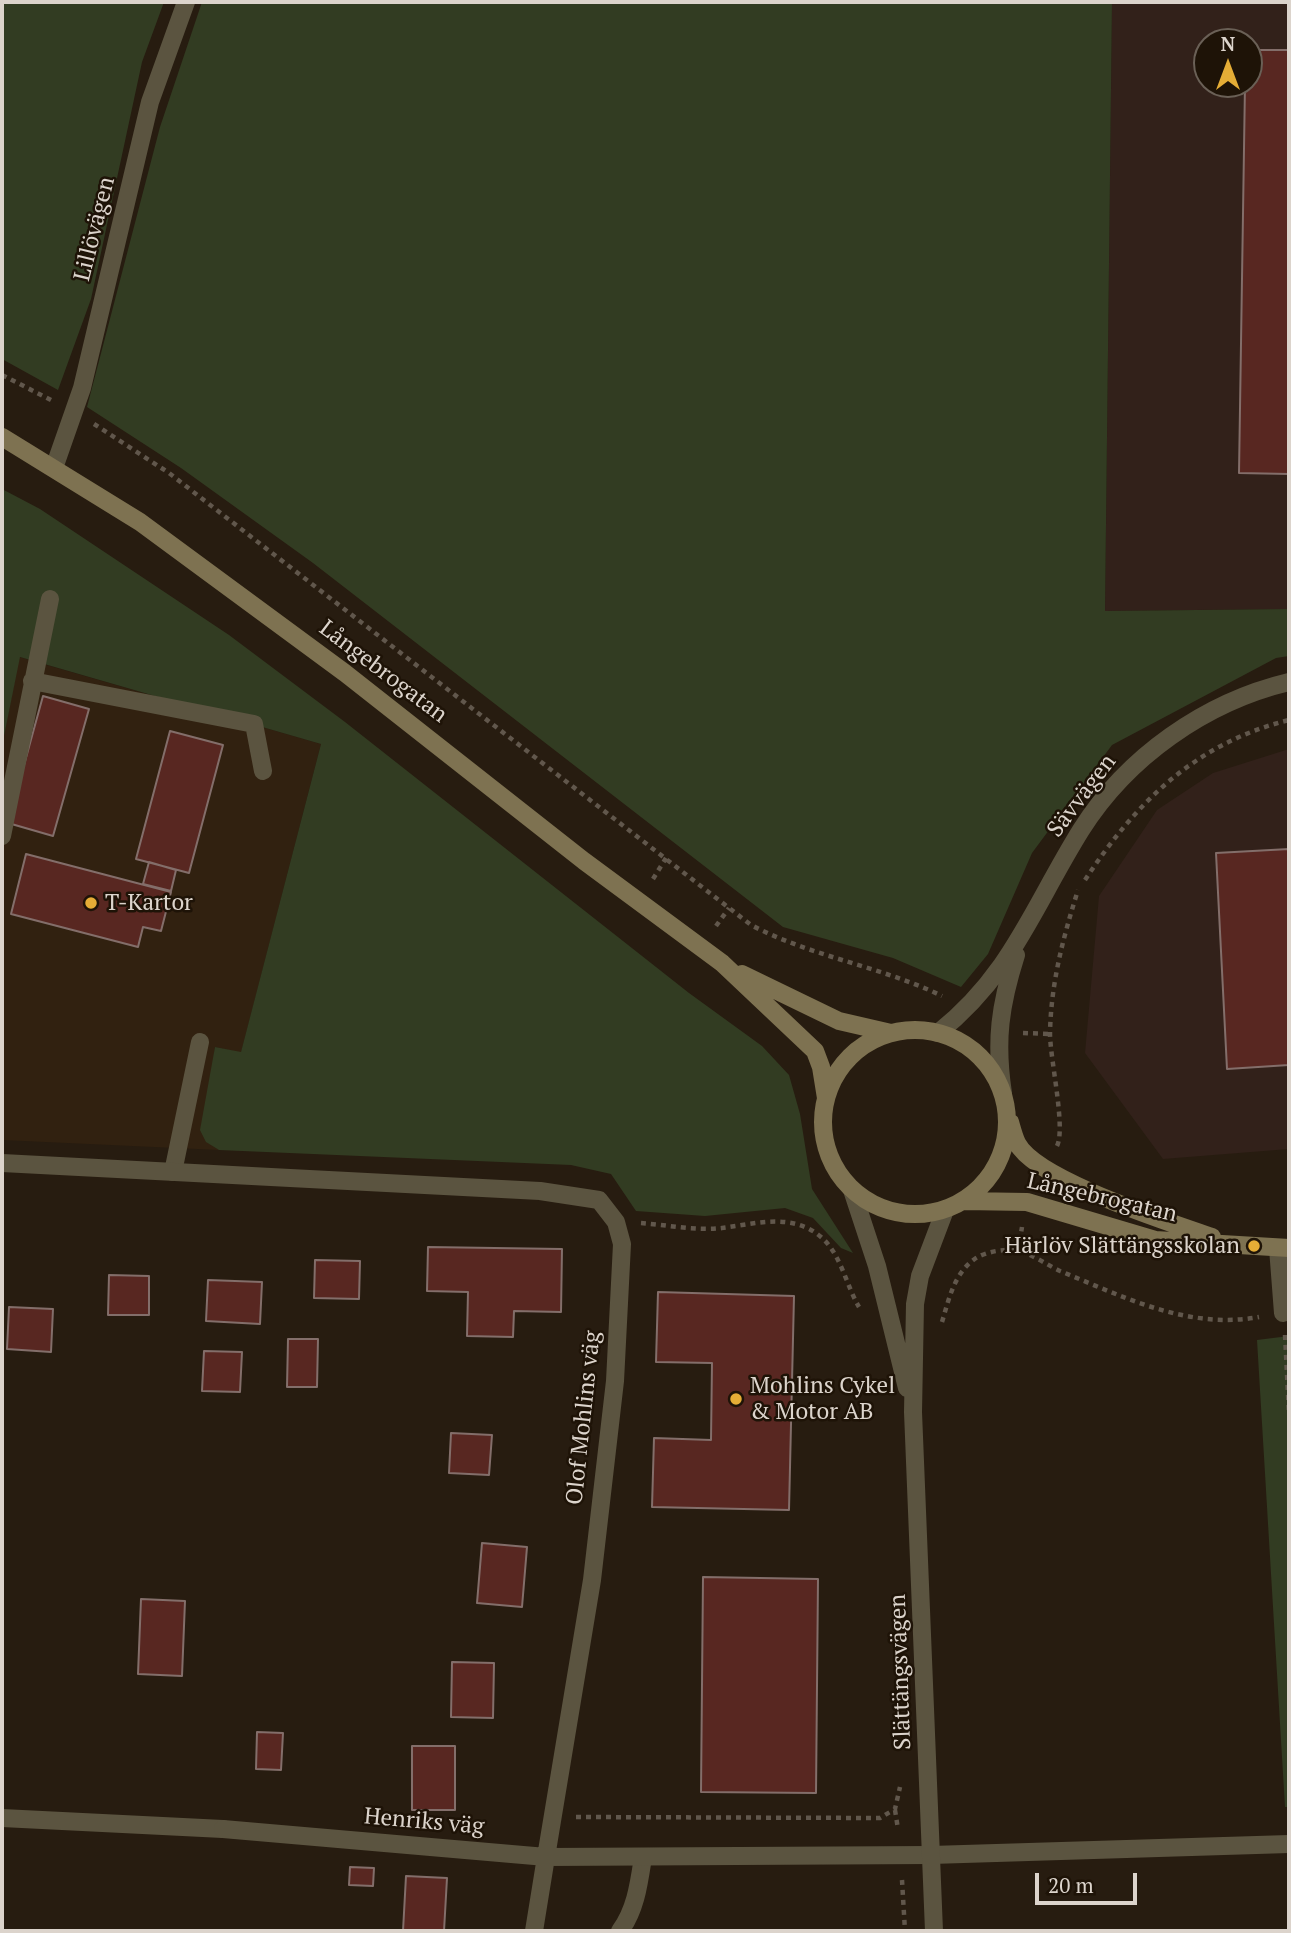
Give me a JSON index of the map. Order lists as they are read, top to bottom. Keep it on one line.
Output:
{"streets":{"main road":["Långebrogatan"],"street":["Lillövägen","Sävvägen","Olof Mohlins väg","Slättängsvägen","Henriks väg"]},"crossings":[["Lillövägen","Långebrogatan"],["Långebrogatan","Sävvägen"],["Långebrogatan","Slättängsvägen"],["Sävvägen","Slättängsvägen"],["Olof Mohlins väg","Henriks väg"]],"places":["T-Kartor","Härlöv Slättängsskolan","Mohlins Cykel & Motor AB"],"scale_bar":"20 m","north":"top"}
